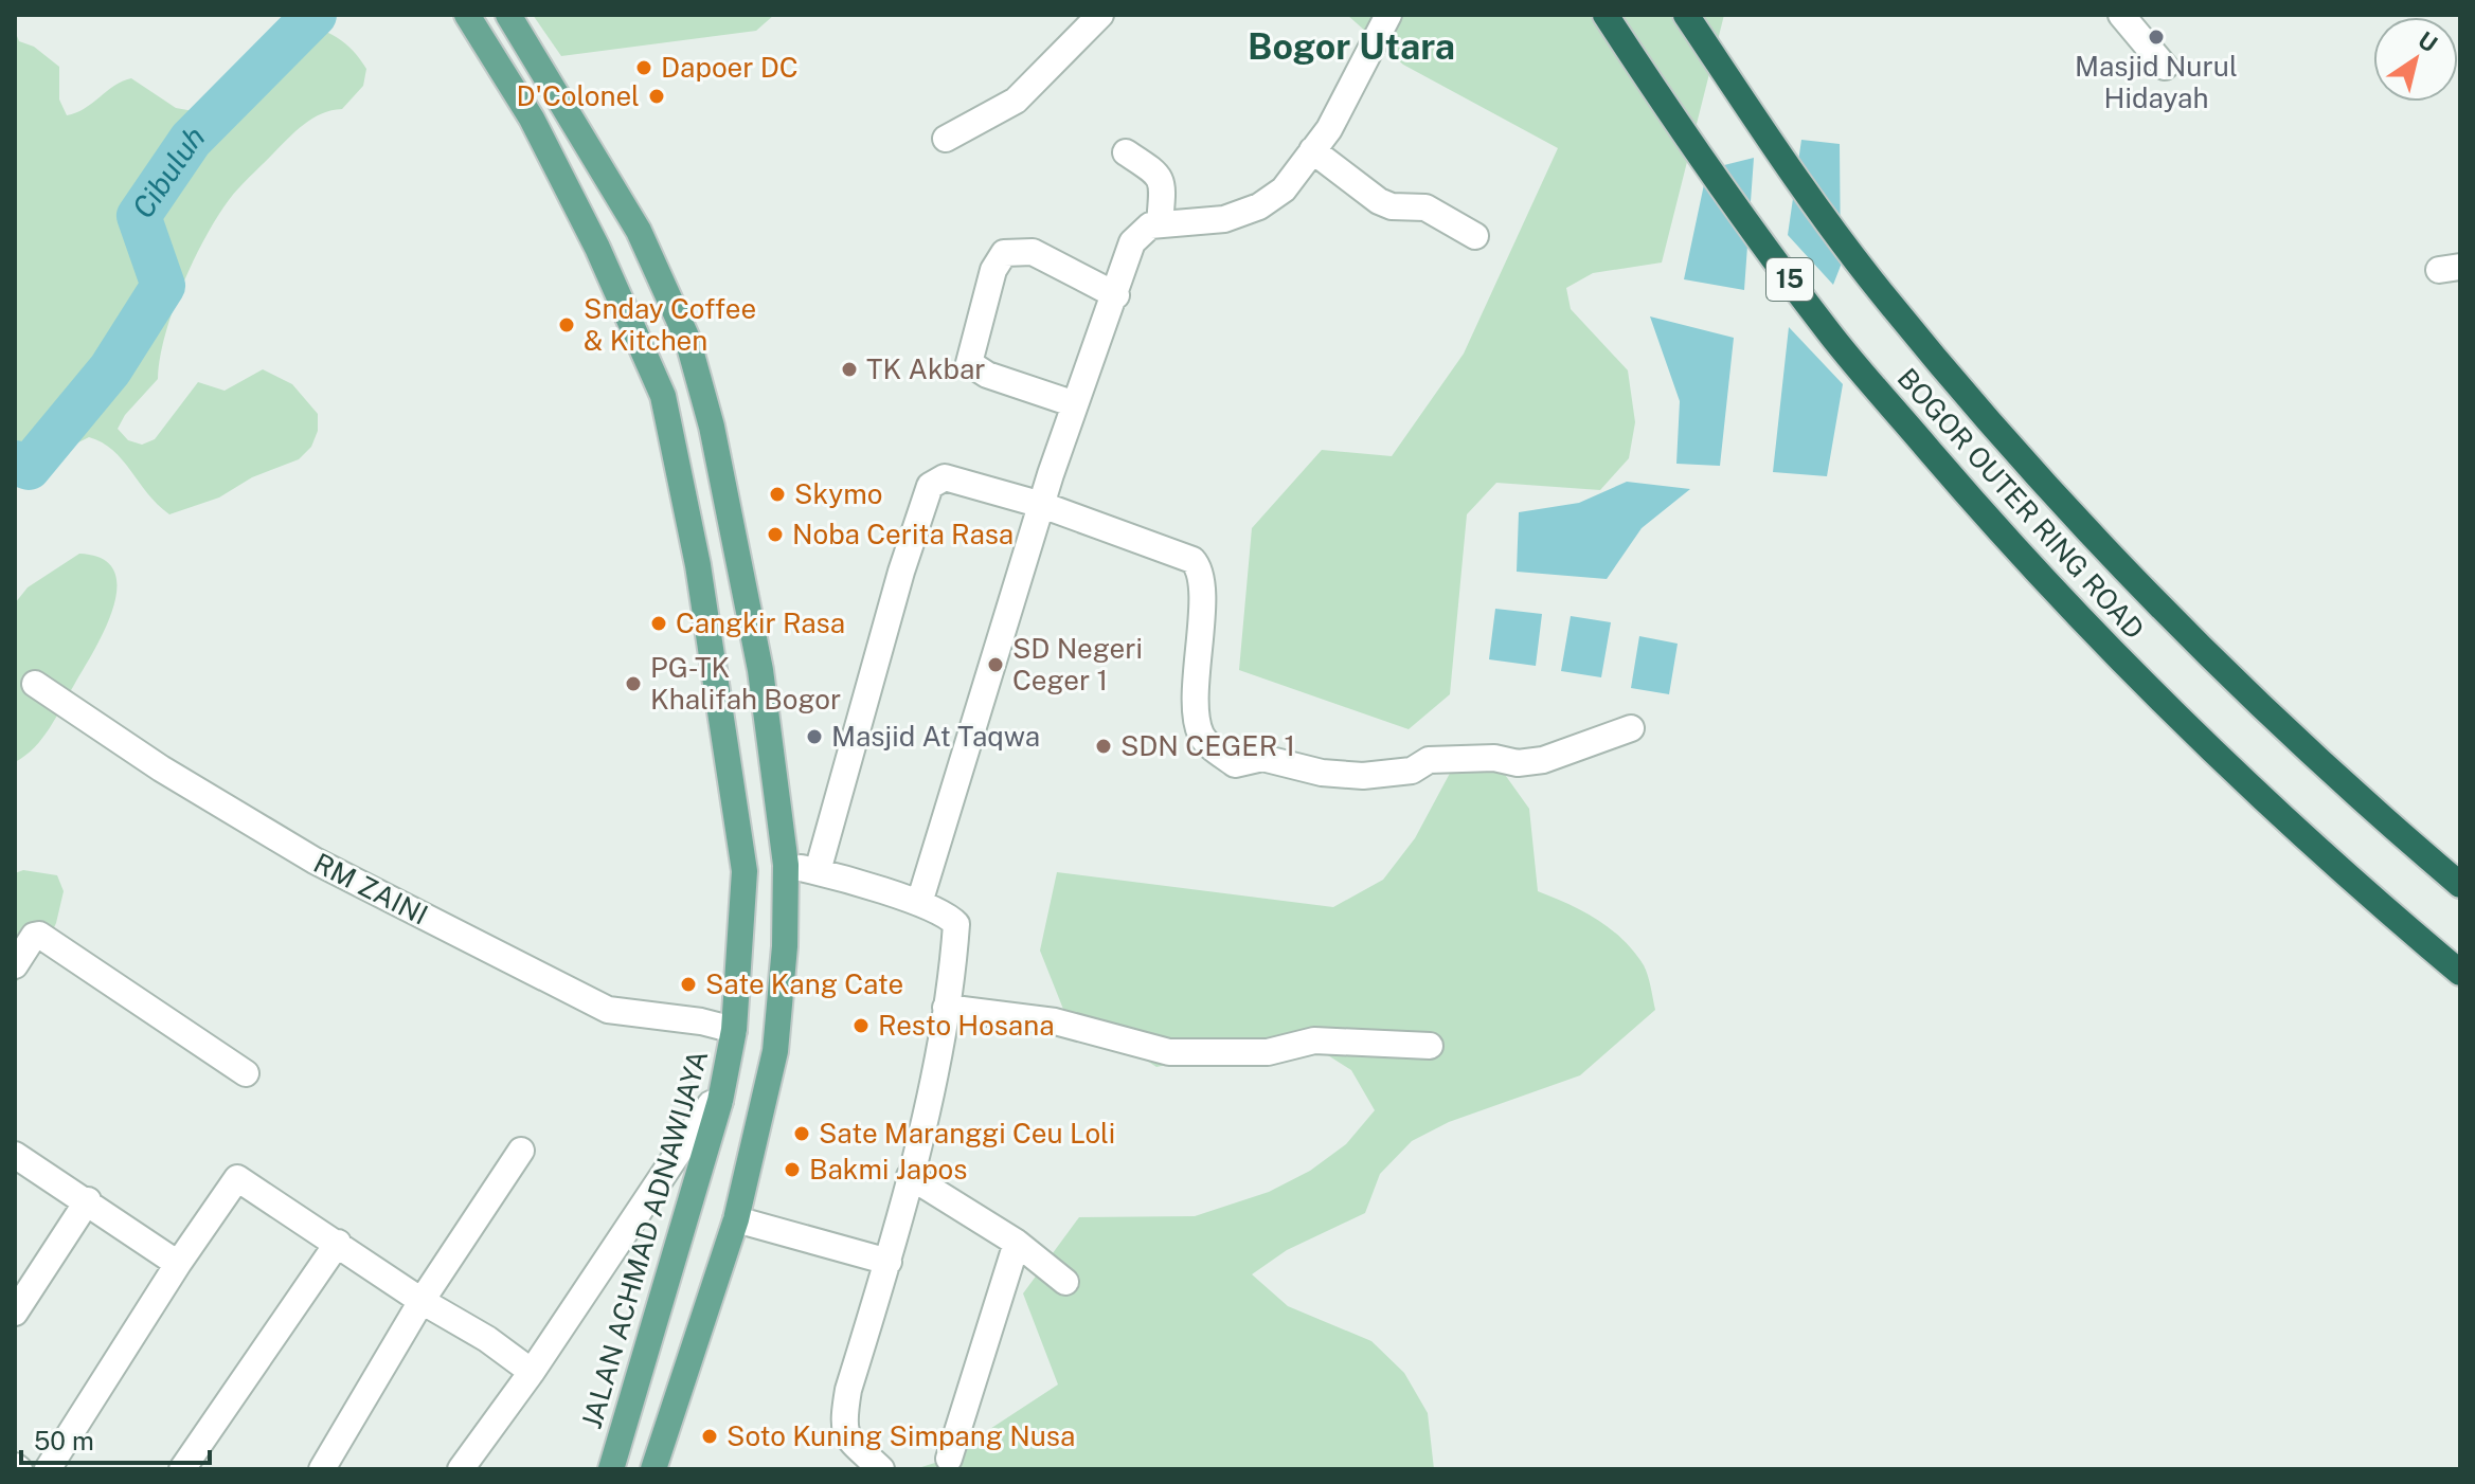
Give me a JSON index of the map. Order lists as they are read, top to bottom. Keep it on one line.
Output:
{"streets":{"highway":["15","BOGOR OUTER RING ROAD"],"main road":["JALAN ACHMAD ADNAWIJAYA"],"street":["RM ZAINI"]},"crossings":[["RM ZAINI","JALAN ACHMAD ADNAWIJAYA"]],"districts":["Bogor Utara"],"water":["Cibuluh"],"places":["Masjid Nurul Hidayah","Dapoer DC","D'Colonel","Snday Coffee & Kitchen","TK Akbar","Skymo","Noba Cerita Rasa","Cangkir Rasa","SD Negeri Ceger 1","PG-TK Khalifah Bogor","Masjid At Taqwa","SDN CEGER 1","Sate Kang Cate","Resto Hosana","Sate Maranggi Ceu Loli","Bakmi Japos","Soto Kuning Simpang Nusa"],"scale_bar":"50 m","north":"top right"}
